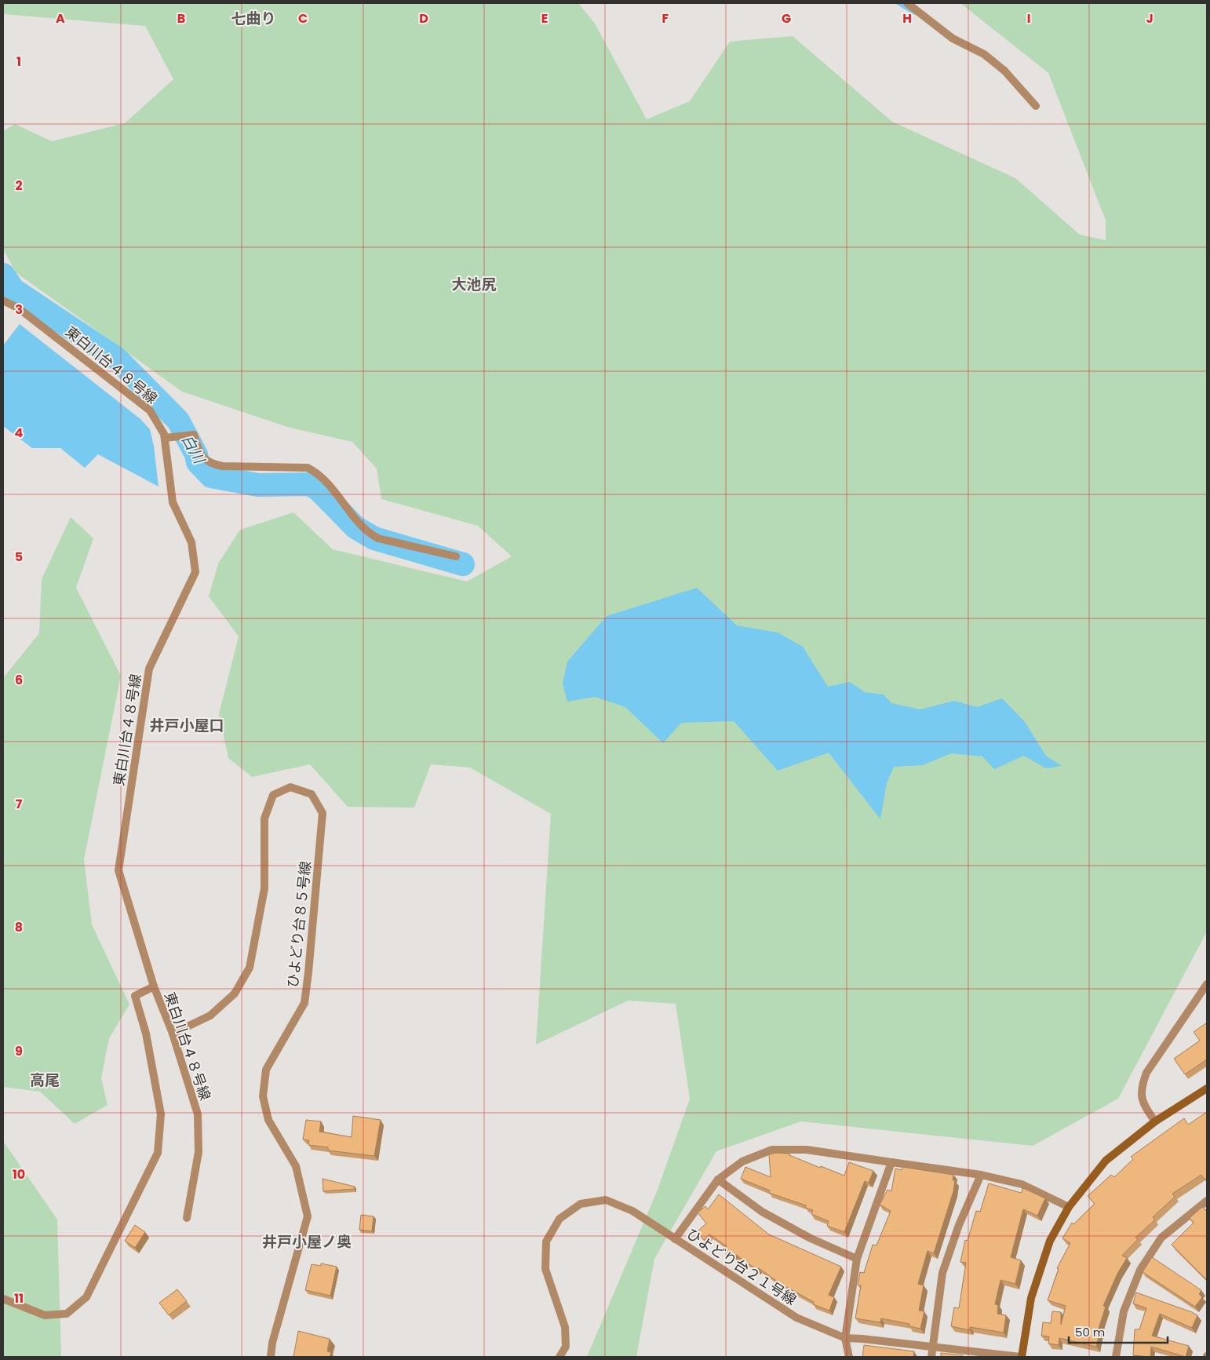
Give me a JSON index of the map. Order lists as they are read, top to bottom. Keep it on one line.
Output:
{"streets":{"street":["東白川台４８号線","ひよどり台８５号線","ひよどり台２１号線"]},"crossings":[["東白川台４８号線","ひよどり台８５号線"]],"districts":["七曲り","大池尻","井戸小屋口","高尾","井戸小屋ノ奥"],"water":["白川"],"scale_bar":"50 m","grid":{"columns":["A","B","C","D","E","F","G","H","I","J"],"rows":["1","2","3","4","5","6","7","8","9","10","11"]}}
